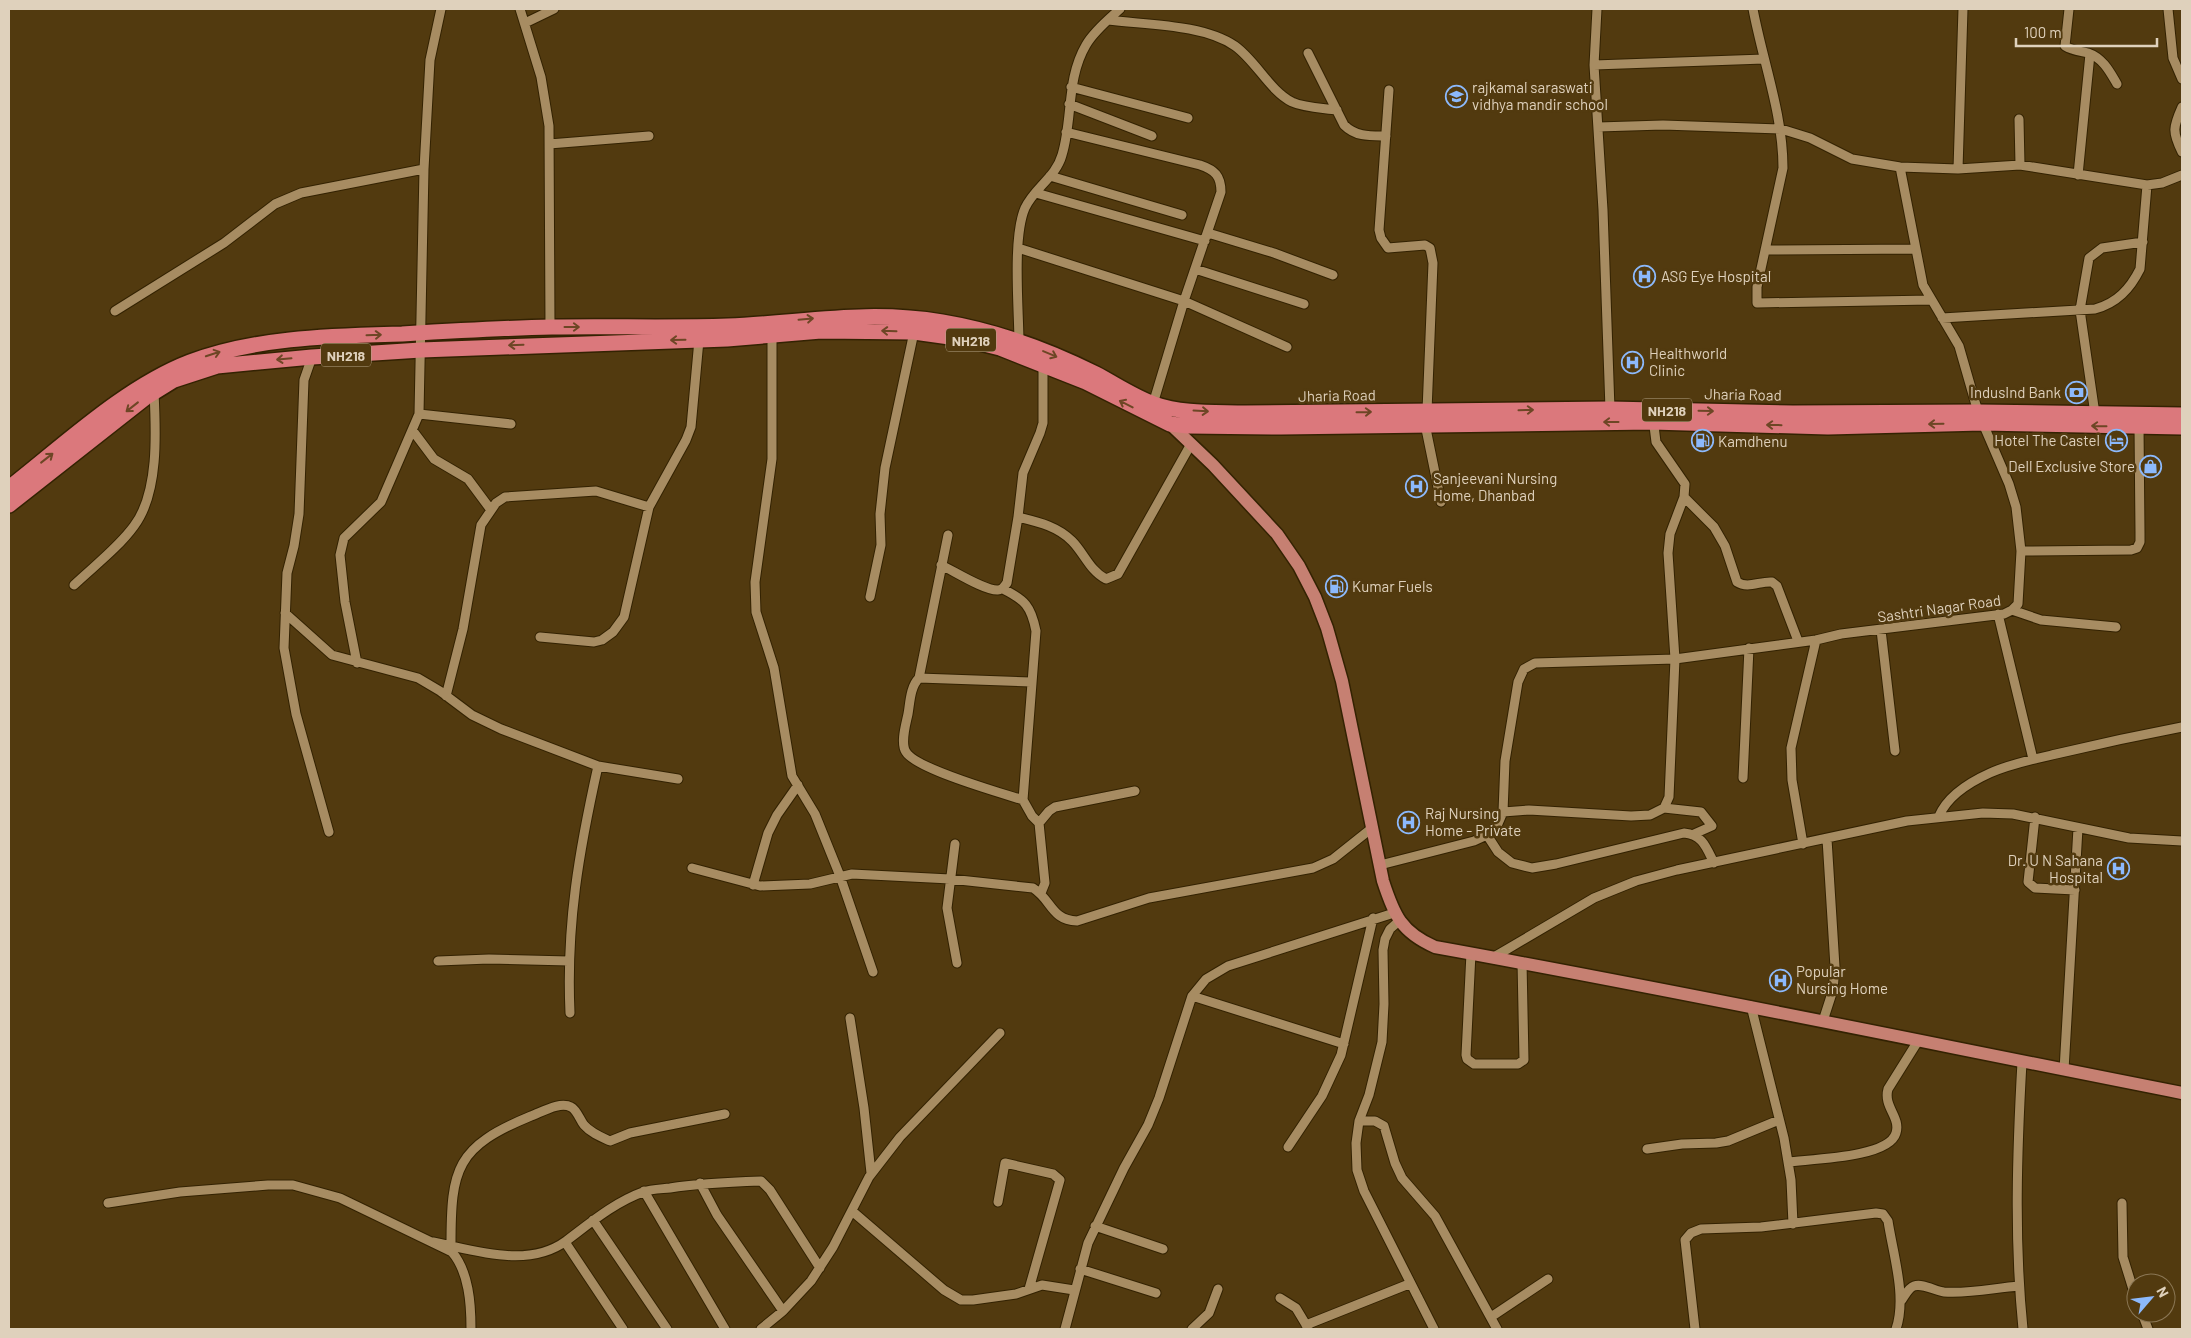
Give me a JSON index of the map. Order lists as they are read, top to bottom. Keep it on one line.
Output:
{"streets":{"highway":["NH218","Jharia Road"],"street":["Sashtri Nagar Road"]},"crossings":[["NH218","Jharia Road"],["Jharia Road","Sashtri Nagar Road"]],"places":{"school or university":["rajkamal saraswati vidhya mandir school"],"hospital":["ASG Eye Hospital","Healthworld Clinic","Sanjeevani Nursing Home, Dhanbad","Raj Nursing Home - Private","Dr. U N Sahana Hospital","Popular Nursing Home"],"bank":["IndusInd Bank"],"hotel":["Hotel The Castel"],"fuel station":["Kamdhenu","Kumar Fuels"],"shop":["Dell Exclusive Store"]},"scale_bar":"100 m","north":"top right"}
